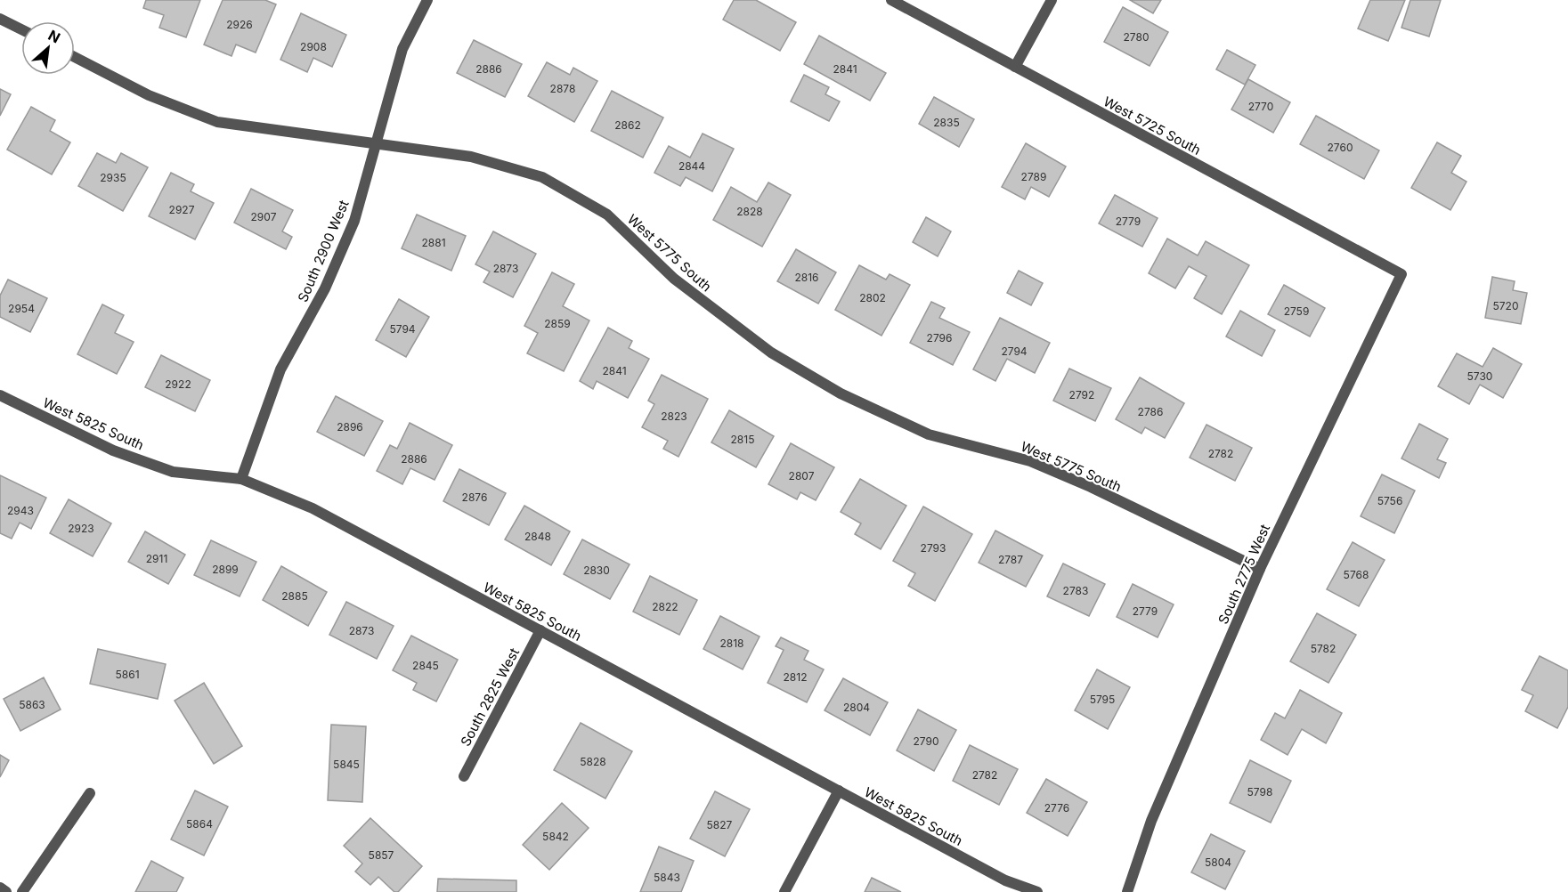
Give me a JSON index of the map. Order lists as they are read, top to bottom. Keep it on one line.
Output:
{"streets":{"street":["West 5725 South","South 2900 West","West 5775 South","West 5825 South","South 2775 West","South 2825 West"]},"crossings":[["West 5725 South","South 2775 West"],["South 2900 West","West 5775 South"],["South 2900 West","West 5825 South"],["West 5775 South","South 2775 West"],["West 5825 South","South 2825 West"]],"house_numbers":["2926","2780","2908","2886","2841","2878","2770","2835","2862","2760","2844","2789","2935","2927","2828","2907","2779","2881","2873","2816","2802","5720","2954","2759","2859","5794","2796","2794","2841","5730","2922","2792","2786","2823","2896","2815","2782","2886","2807","2876","5756","2943","2923","2848","2793","2911","2787","2899","2830","5768","2783","2885","2822","2779","2873","2818","5782","2845","5861","2812","5795","5863","2804","2790","5828","5845","2782","5798","2776","5864","5827","5842","5857","5804","5843"],"north":"top right"}
